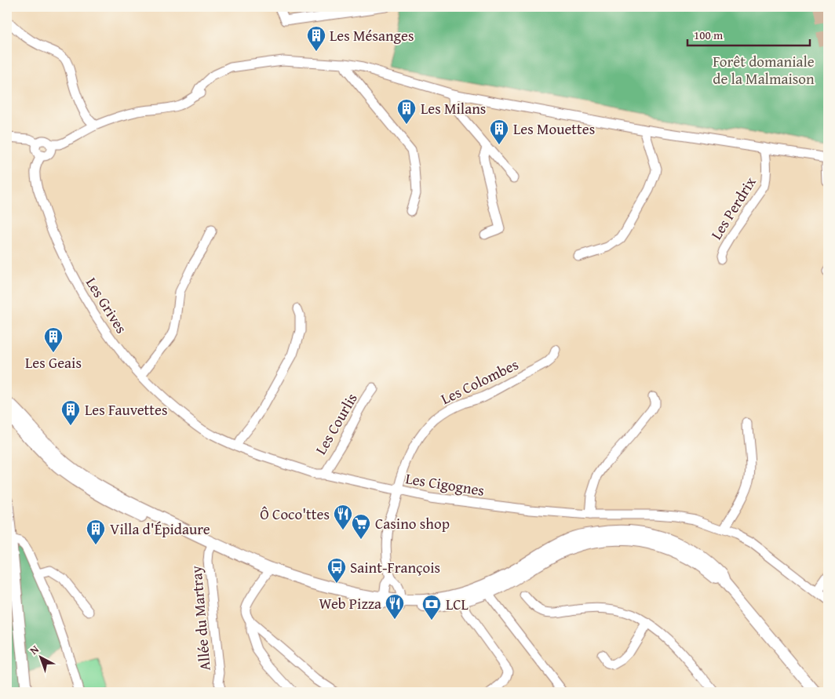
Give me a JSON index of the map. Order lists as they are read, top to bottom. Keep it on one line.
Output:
{"streets":{"street":["Les Perdrix","Les Grives","Les Colombes","Les Courlis","Les Cigognes","Allée du Martray"]},"crossings":[["Les Grives","Les Cigognes"],["Les Colombes","Les Cigognes"],["Les Courlis","Les Cigognes"]],"parks":["Forêt domaniale de la Malmaison"],"places":{"building":["Les Mésanges","Les Milans","Les Mouettes","Les Geais","Les Fauvettes","Villa d'Épidaure"],"restaurant":["Ô Coco'ttes","Web Pizza"],"supermarket":["Casino shop"],"bus stop":["Saint-François"],"bank":["LCL"]},"scale_bar":"100 m","north":"top left"}
